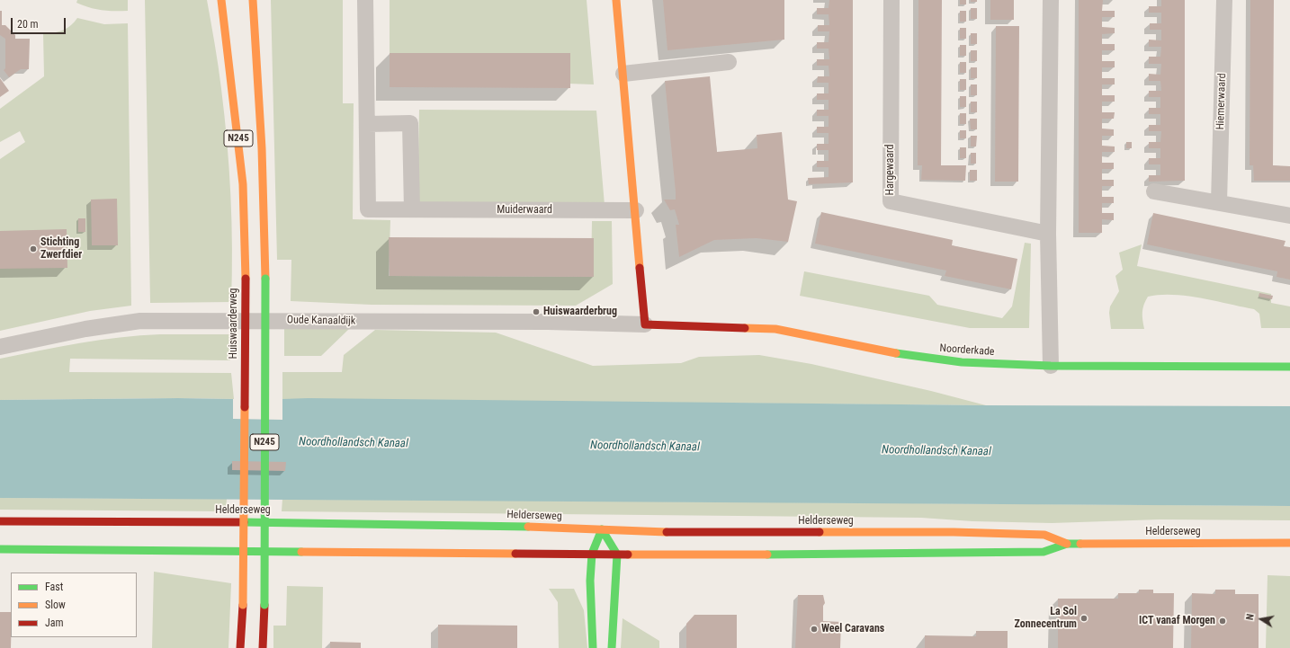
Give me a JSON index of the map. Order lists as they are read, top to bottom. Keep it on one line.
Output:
{"streets":{"main road":["N245","Huiswaarderweg","Noorderkade","Helderseweg"],"street":["Hiemerwaard","Hargewaard","Muiderwaard","Oude Kanaaldijk"]},"crossings":[["Oude Kanaaldijk","Noorderkade"]],"water":["Noordhollandsch Kanaal"],"places":["Stichting Zwerfdier","Huiswaarderbrug","La Sol Zonnecentrum","ICT vanaf Morgen","Weel Caravans"],"legend":["Fast","Slow","Jam"],"scale_bar":"20 m","north":"left"}
